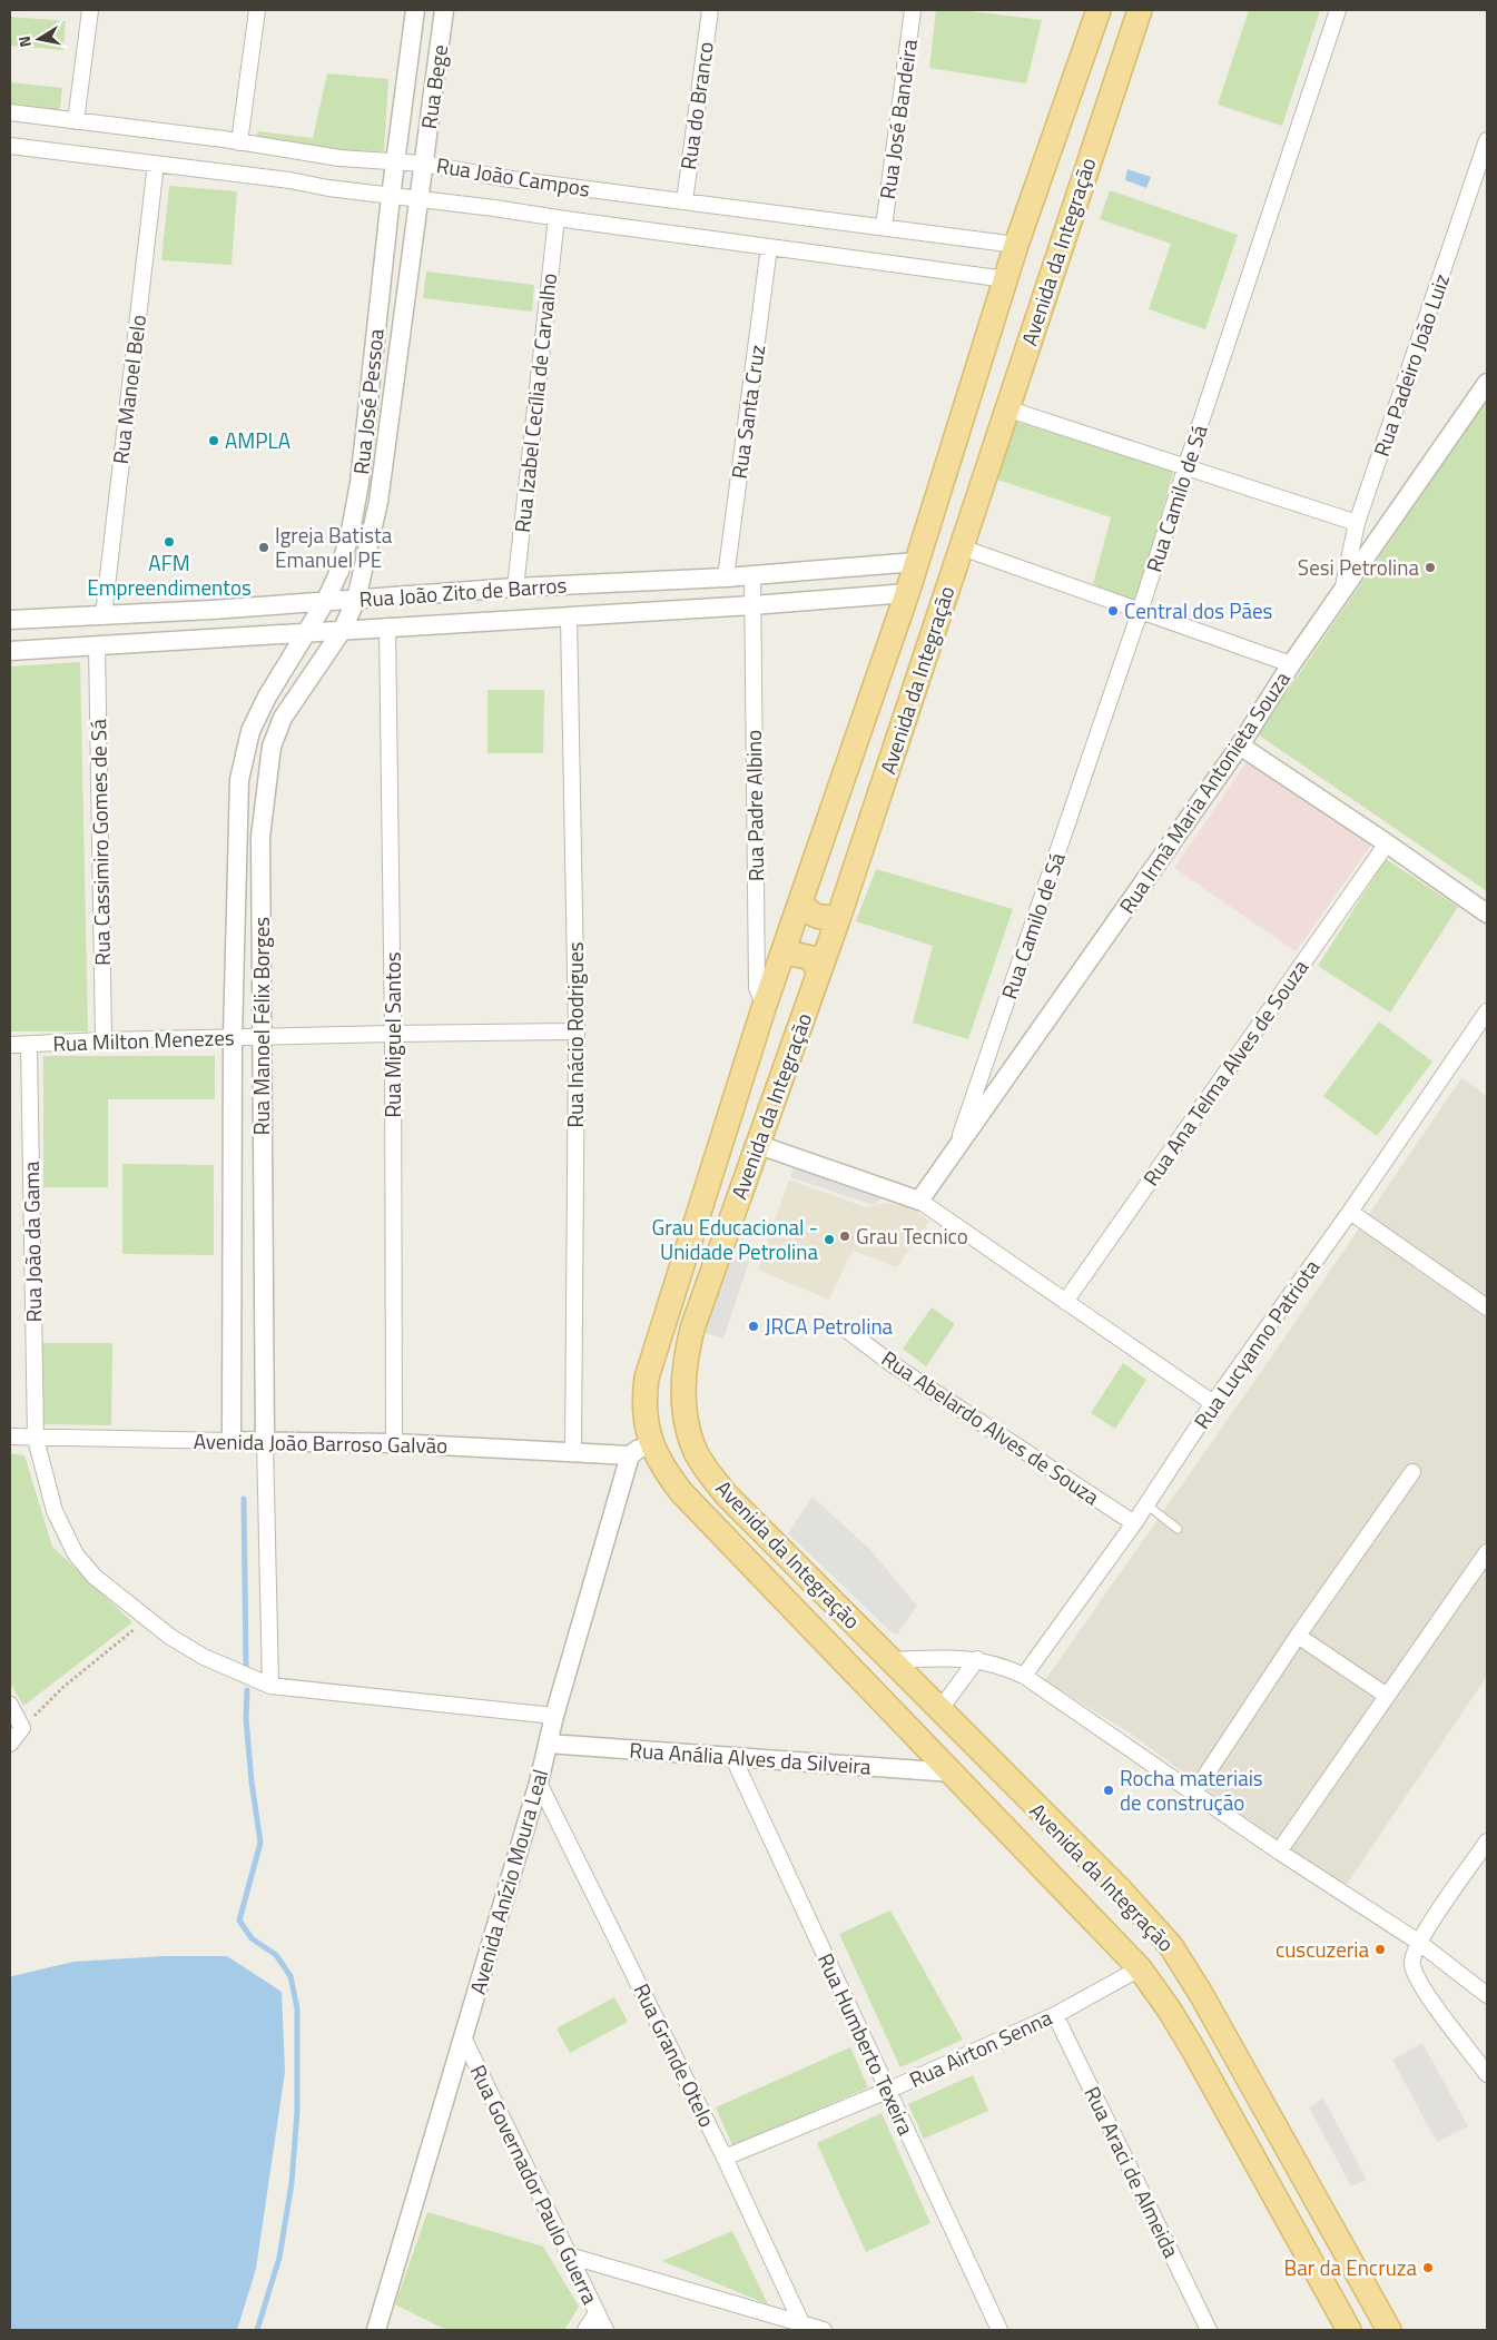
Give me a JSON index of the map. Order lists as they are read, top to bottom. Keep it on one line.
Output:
{"streets":{"main road":["Avenida da Integração"],"street":["Rua Bege","Rua do Branco","Rua José Bandeira","Rua João Campos","Rua Padeiro João Luiz","Rua Manoel Belo","Rua José Pessoa","Rua Izabel Cecília de Carvalho","Rua Santa Cruz","Rua Camilo de Sá","Rua João Zito de Barros","Rua Irmã Maria Antonieta Souza","Rua Padre Albino","Rua Cassimiro Gomes de Sá","Rua Manoel Félix Borges","Rua Miguel Santos","Rua Inácio Rodrigues","Rua Milton Menezes","Rua Ana Telma Alves de Souza","Rua João da Gama","Rua Lucyanno Patriota","Rua Abelardo Alves de Souza","Avenida João Barroso Galvão","Rua Anália Alves da Silveira","Avenida Anízio Moura Leal","Rua Humberto Texeira","Rua Airton Senna","Rua Grande Otelo","Rua Araci de Almeida","Rua Governador Paulo Guerra"]},"crossings":[["Rua Bege","Rua João Campos"],["Rua Bege","Rua José Pessoa"],["Rua do Branco","Rua João Campos"],["Rua José Bandeira","Rua João Campos"],["Rua João Campos","Avenida da Integração"],["Rua João Campos","Rua Manoel Belo"],["Rua João Campos","Rua José Pessoa"],["Rua João Campos","Rua Izabel Cecília de Carvalho"],["Rua João Campos","Rua Santa Cruz"],["Avenida da Integração","Rua João Zito de Barros"],["Avenida da Integração","Rua Padre Albino"],["Avenida da Integração","Rua Anália Alves da Silveira"],["Avenida da Integração","Rua Airton Senna"],["Rua Padeiro João Luiz","Rua Irmã Maria Antonieta Souza"],["Rua Manoel Belo","Rua João Zito de Barros"],["Rua José Pessoa","Rua João Zito de Barros"],["Rua José Pessoa","Rua Manoel Félix Borges"],["Rua Izabel Cecília de Carvalho","Rua João Zito de Barros"],["Rua Santa Cruz","Rua João Zito de Barros"],["Rua Camilo de Sá","Rua Irmã Maria Antonieta Souza"],["Rua João Zito de Barros","Rua Padre Albino"],["Rua João Zito de Barros","Rua Cassimiro Gomes de Sá"],["Rua João Zito de Barros","Rua Manoel Félix Borges"],["Rua João Zito de Barros","Rua Miguel Santos"],["Rua João Zito de Barros","Rua Inácio Rodrigues"],["Rua Cassimiro Gomes de Sá","Rua Milton Menezes"],["Rua Manoel Félix Borges","Rua Milton Menezes"],["Rua Manoel Félix Borges","Avenida João Barroso Galvão"],["Rua Miguel Santos","Rua Milton Menezes"],["Rua Miguel Santos","Avenida João Barroso Galvão"],["Rua Inácio Rodrigues","Rua Milton Menezes"],["Rua Inácio Rodrigues","Avenida João Barroso Galvão"],["Rua Milton Menezes","Rua João da Gama"],["Rua João da Gama","Avenida João Barroso Galvão"],["Rua Lucyanno Patriota","Rua Abelardo Alves de Souza"],["Avenida João Barroso Galvão","Avenida Anízio Moura Leal"],["Rua Anália Alves da Silveira","Avenida Anízio Moura Leal"],["Rua Anália Alves da Silveira","Rua Humberto Texeira"],["Avenida Anízio Moura Leal","Rua Grande Otelo"],["Avenida Anízio Moura Leal","Rua Governador Paulo Guerra"],["Rua Humberto Texeira","Rua Airton Senna"],["Rua Airton Senna","Rua Grande Otelo"],["Rua Airton Senna","Rua Araci de Almeida"]],"places":["AMPLA","AFM Empreendimentos","Igreja Batista Emanuel PE","Sesi Petrolina","Central dos Pães","Grau Tecnico","Grau Educacional - Unidade Petrolina","JRCA Petrolina","Rocha materiais de construção","cuscuzeria","Bar da Encruza"],"north":"left"}
